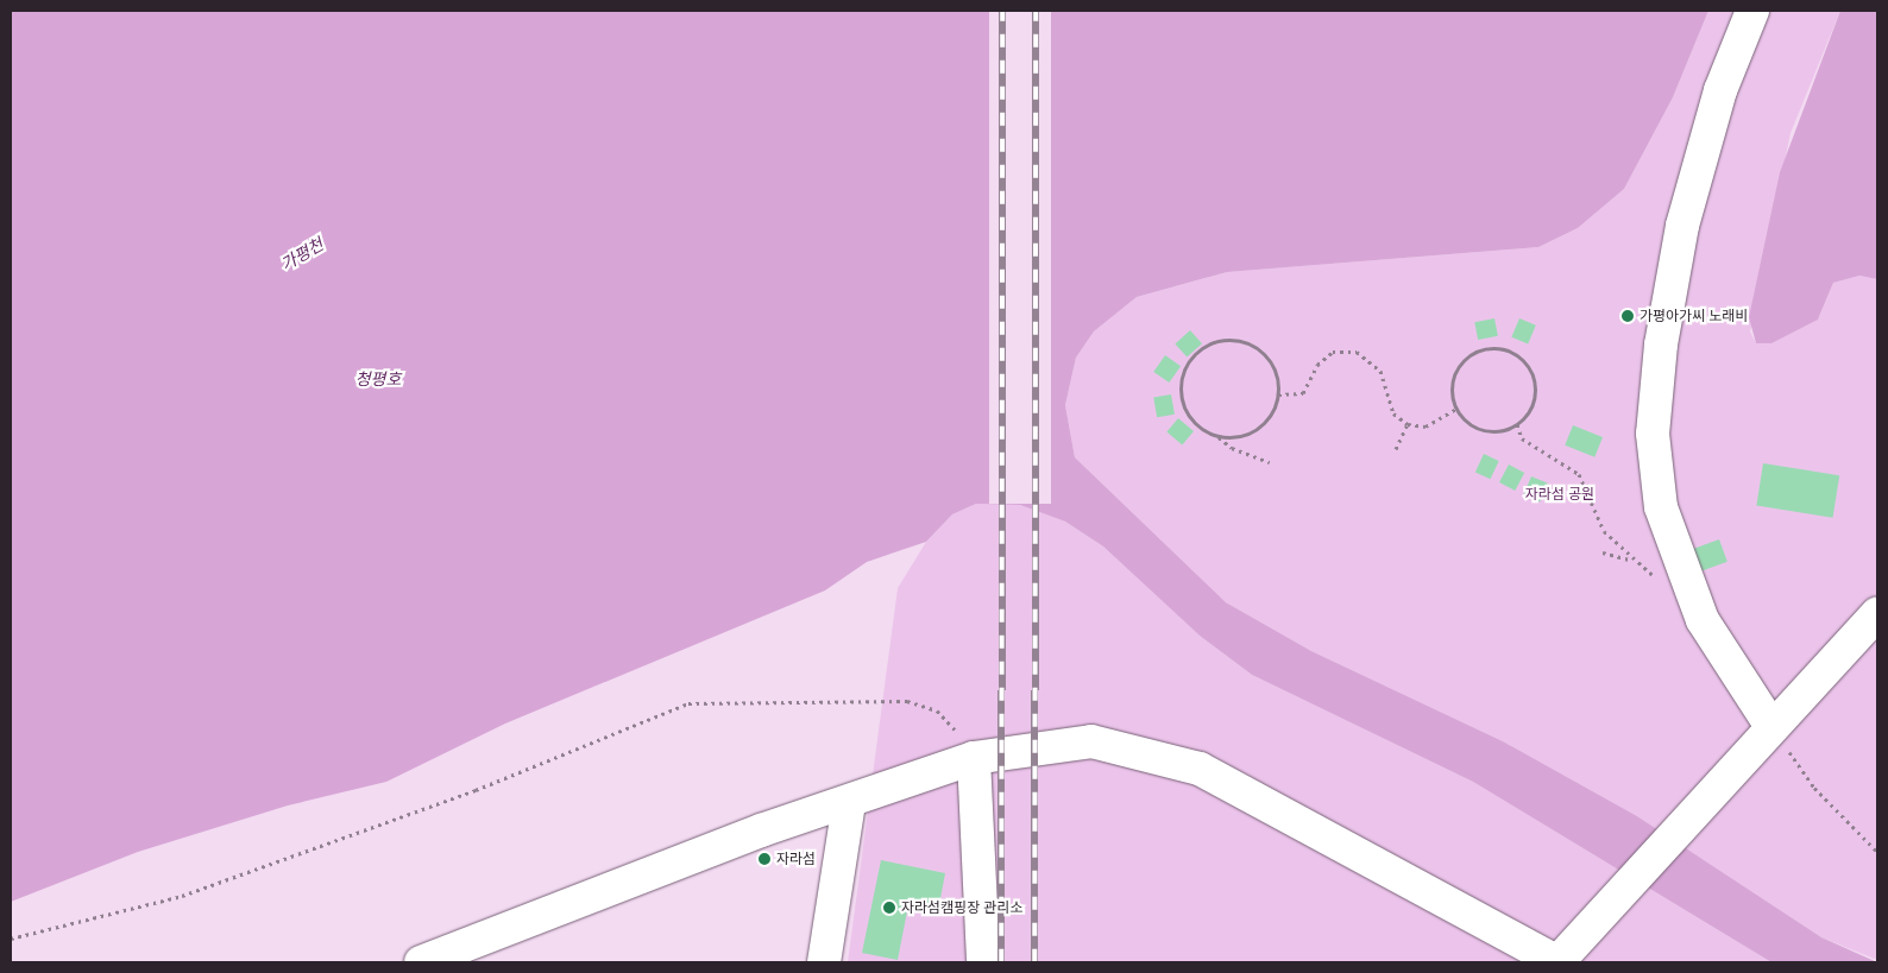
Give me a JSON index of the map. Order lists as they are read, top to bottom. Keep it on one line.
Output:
{"water":["가평천","청평호"],"parks":["자라섬 공원"],"places":["가평아가씨 노래비","자라섬","자라섬캠핑장 관리소"]}
